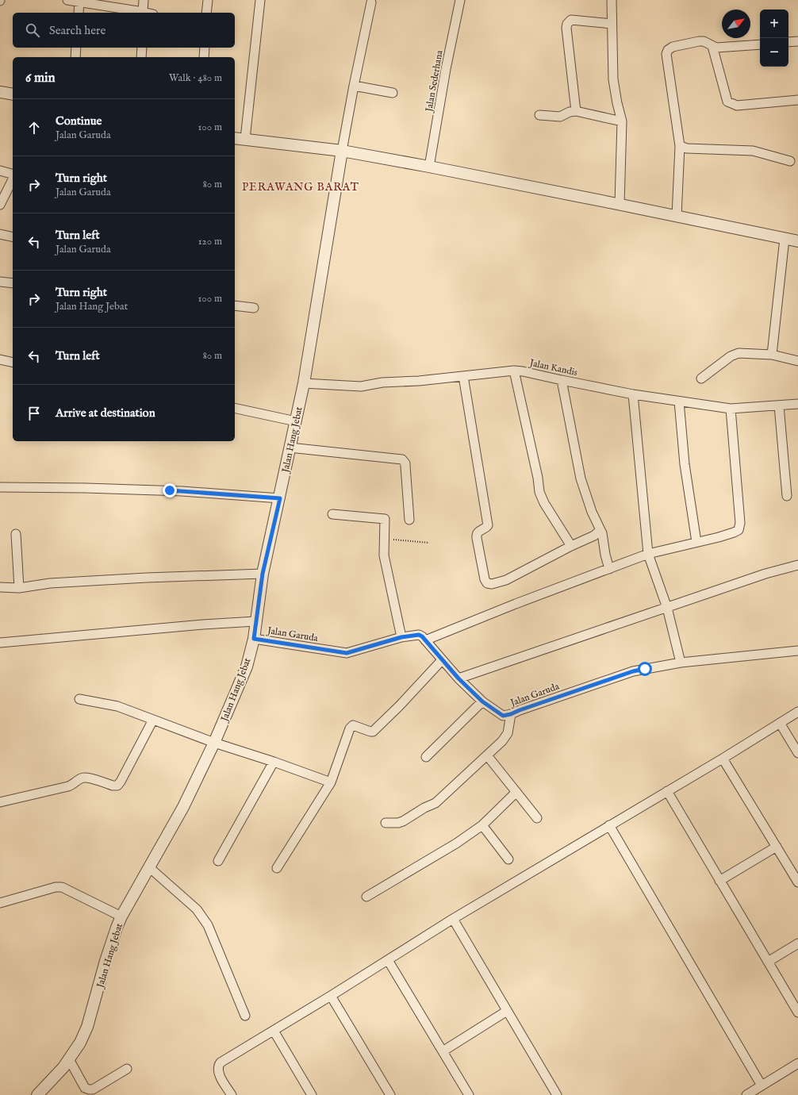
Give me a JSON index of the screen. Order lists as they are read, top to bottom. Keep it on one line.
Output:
{"streets":{"street":["Jalan Sederhana","Jalan Kandis","Jalan Hang Jebat","Jalan Garuda"]},"crossings":[["Jalan Kandis","Jalan Hang Jebat"],["Jalan Hang Jebat","Jalan Garuda"]],"districts":["PERAWANG BARAT"],"north":"top right","page":{"map_buttons":["+","−"],"search":"Search here","heading":["6 min","Walk · 480 m"],"list":[["Continue","Jalan Garuda","100 m"],["Turn right","Jalan Garuda","80 m"],["Turn left","Jalan Garuda","120 m"],["Turn right","Jalan Hang Jebat","100 m"],["Turn left","80 m"],"Arrive at destination"]}}
